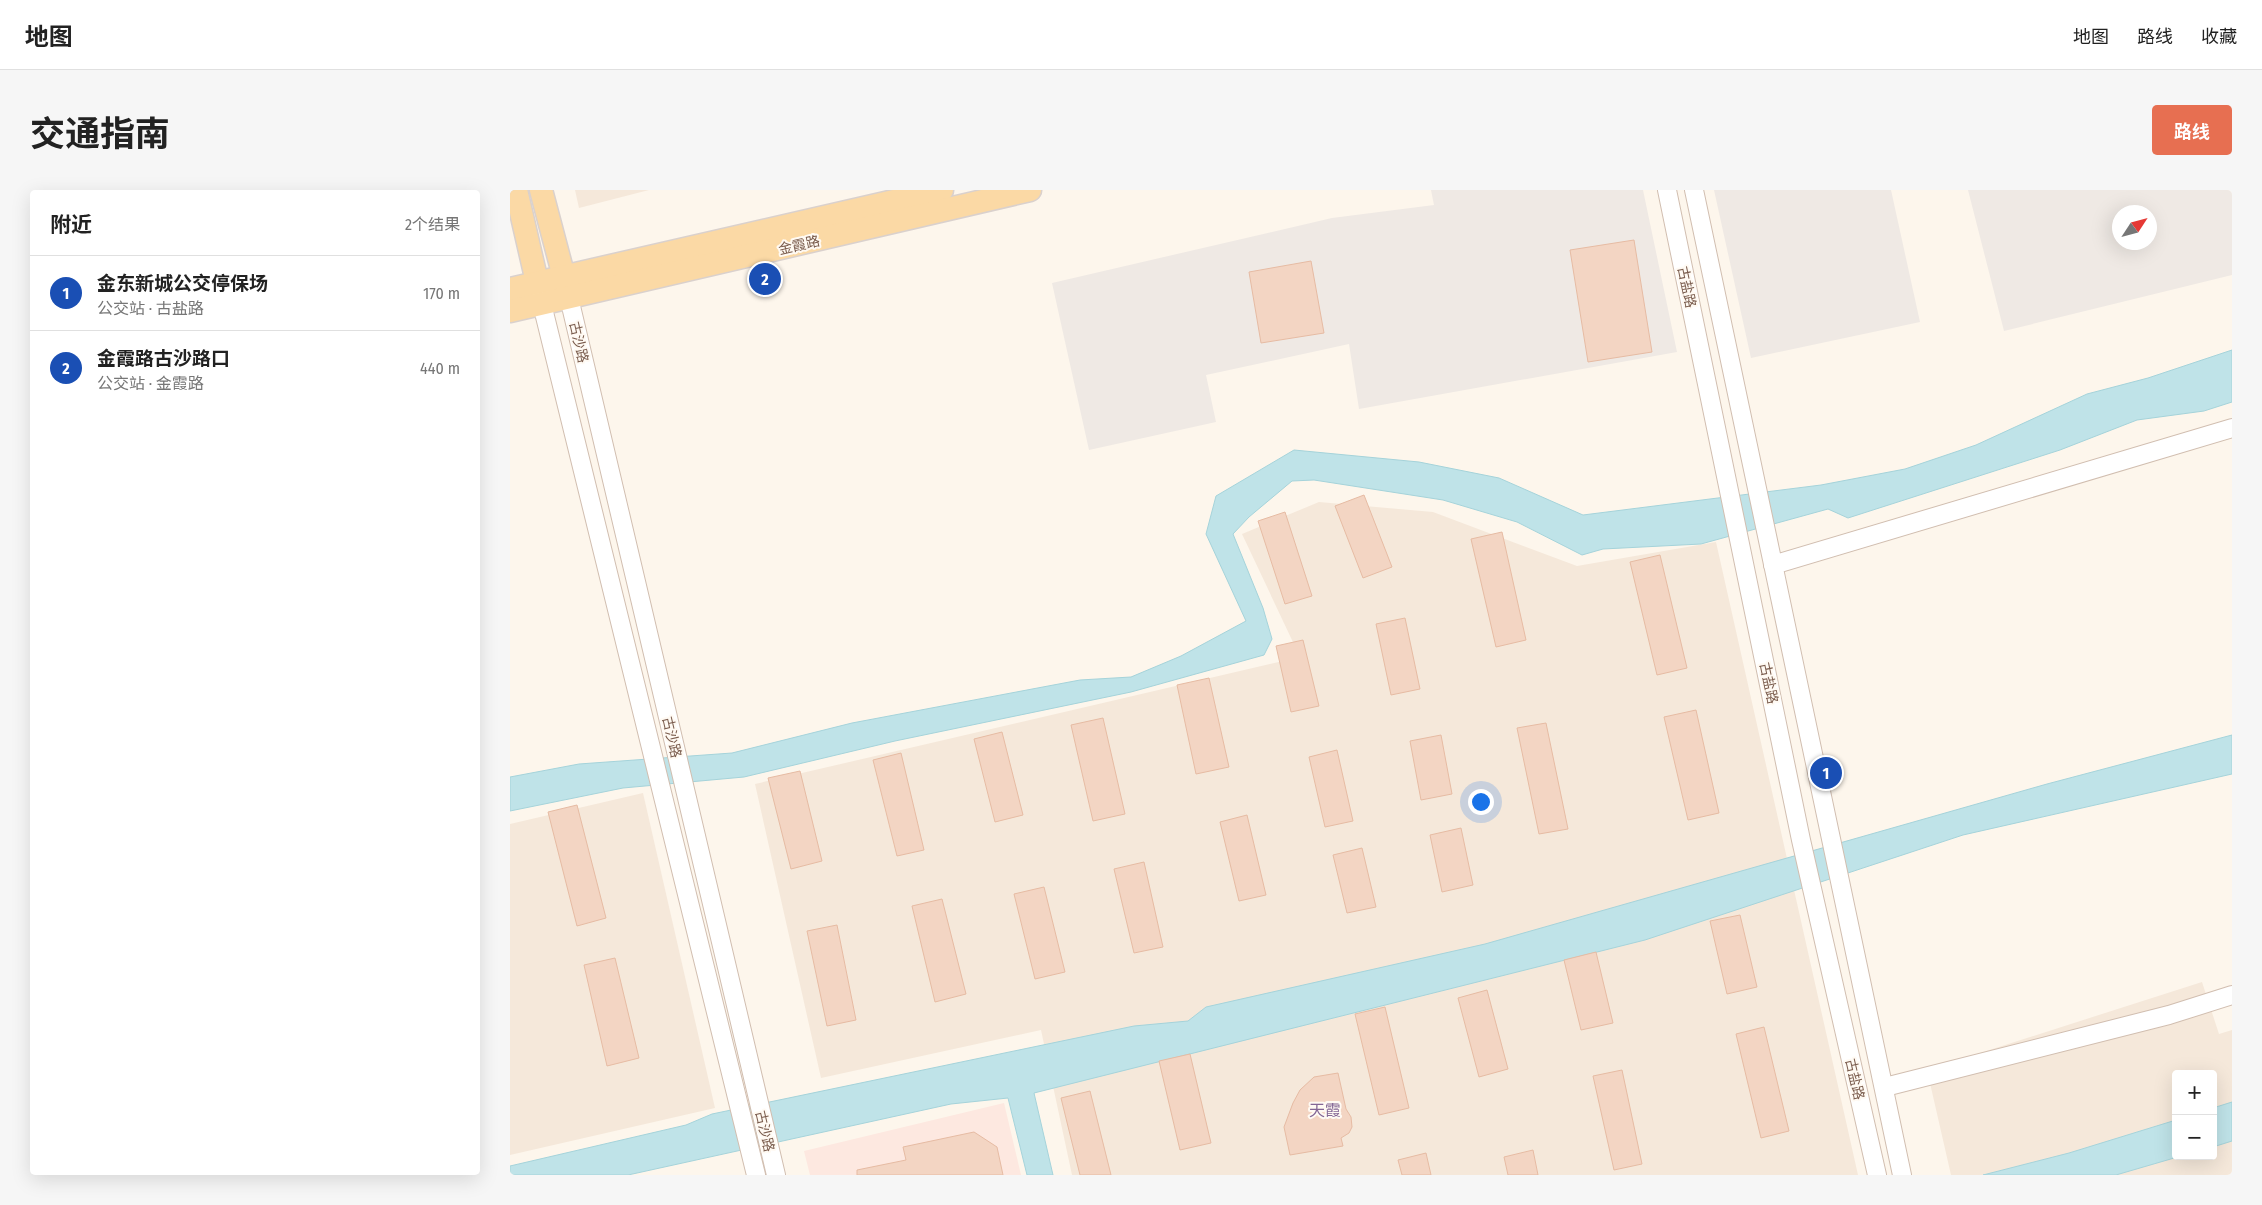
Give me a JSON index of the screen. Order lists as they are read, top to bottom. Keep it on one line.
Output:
{"streets":{"main road":["金霞路","古沙路"],"street":["古盐路"]},"crossings":[["金霞路","古沙路"]],"districts":["天霞"],"north":"top right","page":{"header":"地图","nav":["地图","路线","收藏"],"title":"交通指南","buttons":"路线","heading":["附近","2个结果"],"list":[{"mark":"1","name":"金东新城公交停保场","note":"公交站 · 古盐路","value":"170 m"},{"mark":"2","name":"金霞路古沙路口","note":"公交站 · 金霞路","value":"440 m"}],"pins":["2","1"],"map_buttons":["+","−"]}}
